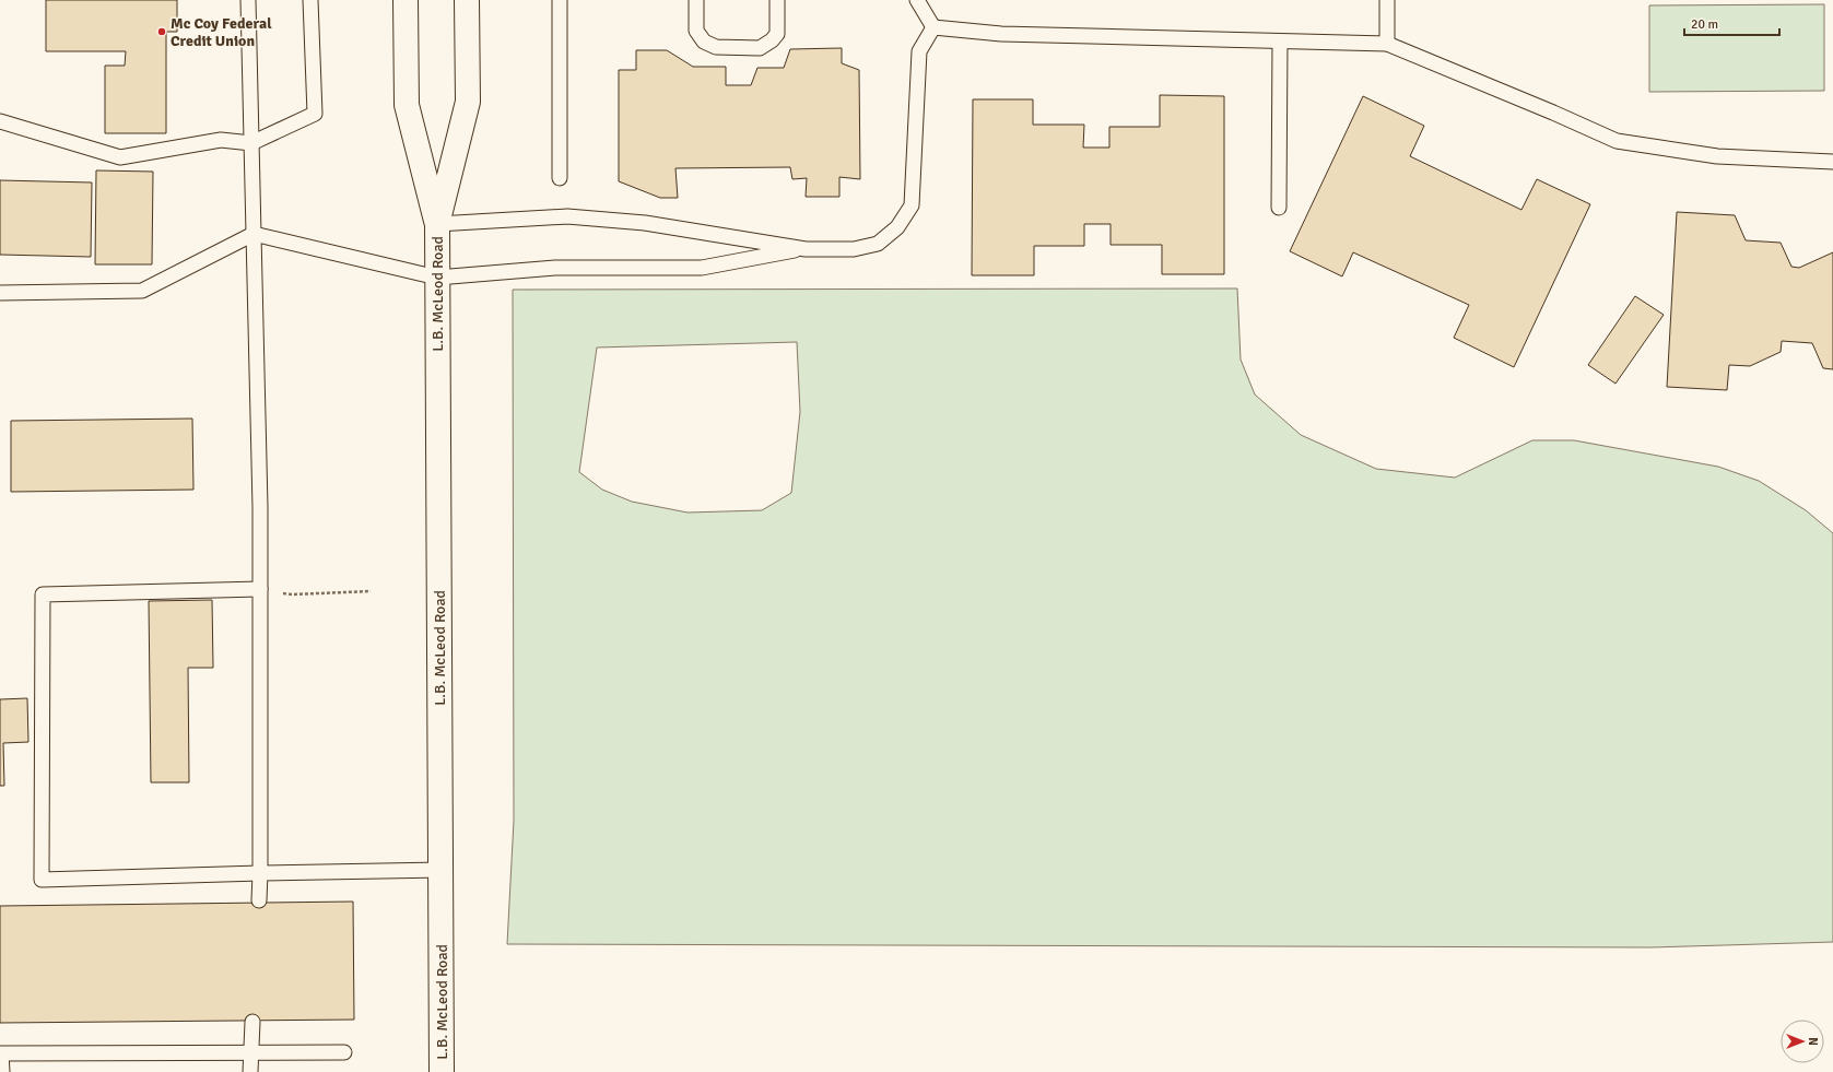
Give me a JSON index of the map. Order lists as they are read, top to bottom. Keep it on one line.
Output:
{"streets":{"street":["L.B. McLeod Road"]},"places":["Mc Coy Federal Credit Union"],"scale_bar":"20 m","north":"right"}
